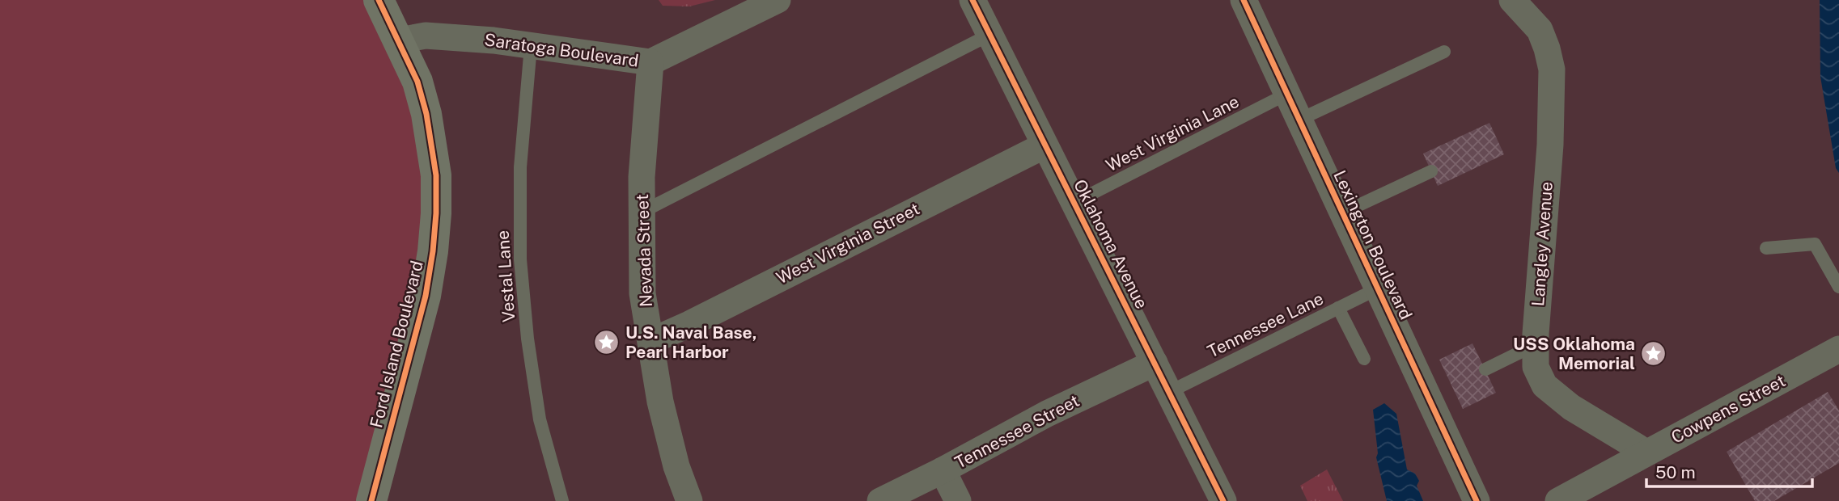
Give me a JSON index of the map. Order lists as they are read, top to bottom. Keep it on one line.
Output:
{"streets":{"street":["Saratoga Boulevard","West Virginia Street","Oklahoma Avenue","Langley Avenue","Lexington Boulevard","Nevada Street","Ford Island Boulevard","Cowpens Street","Tennessee Street"],"lane":["West Virginia Lane","Vestal Lane","Tennessee Lane"]},"crossings":[["Saratoga Boulevard","Nevada Street"],["Saratoga Boulevard","Vestal Lane"],["Saratoga Boulevard","Ford Island Boulevard"],["West Virginia Lane","Oklahoma Avenue"],["West Virginia Lane","Lexington Boulevard"],["West Virginia Street","Oklahoma Avenue"],["West Virginia Street","Nevada Street"],["Oklahoma Avenue","Tennessee Lane"],["Oklahoma Avenue","Tennessee Street"],["Lexington Boulevard","Tennessee Lane"]],"places":{"place":["U.S. Naval Base, Pearl Harbor","USS Oklahoma Memorial"]},"scale_bar":"50 m"}
